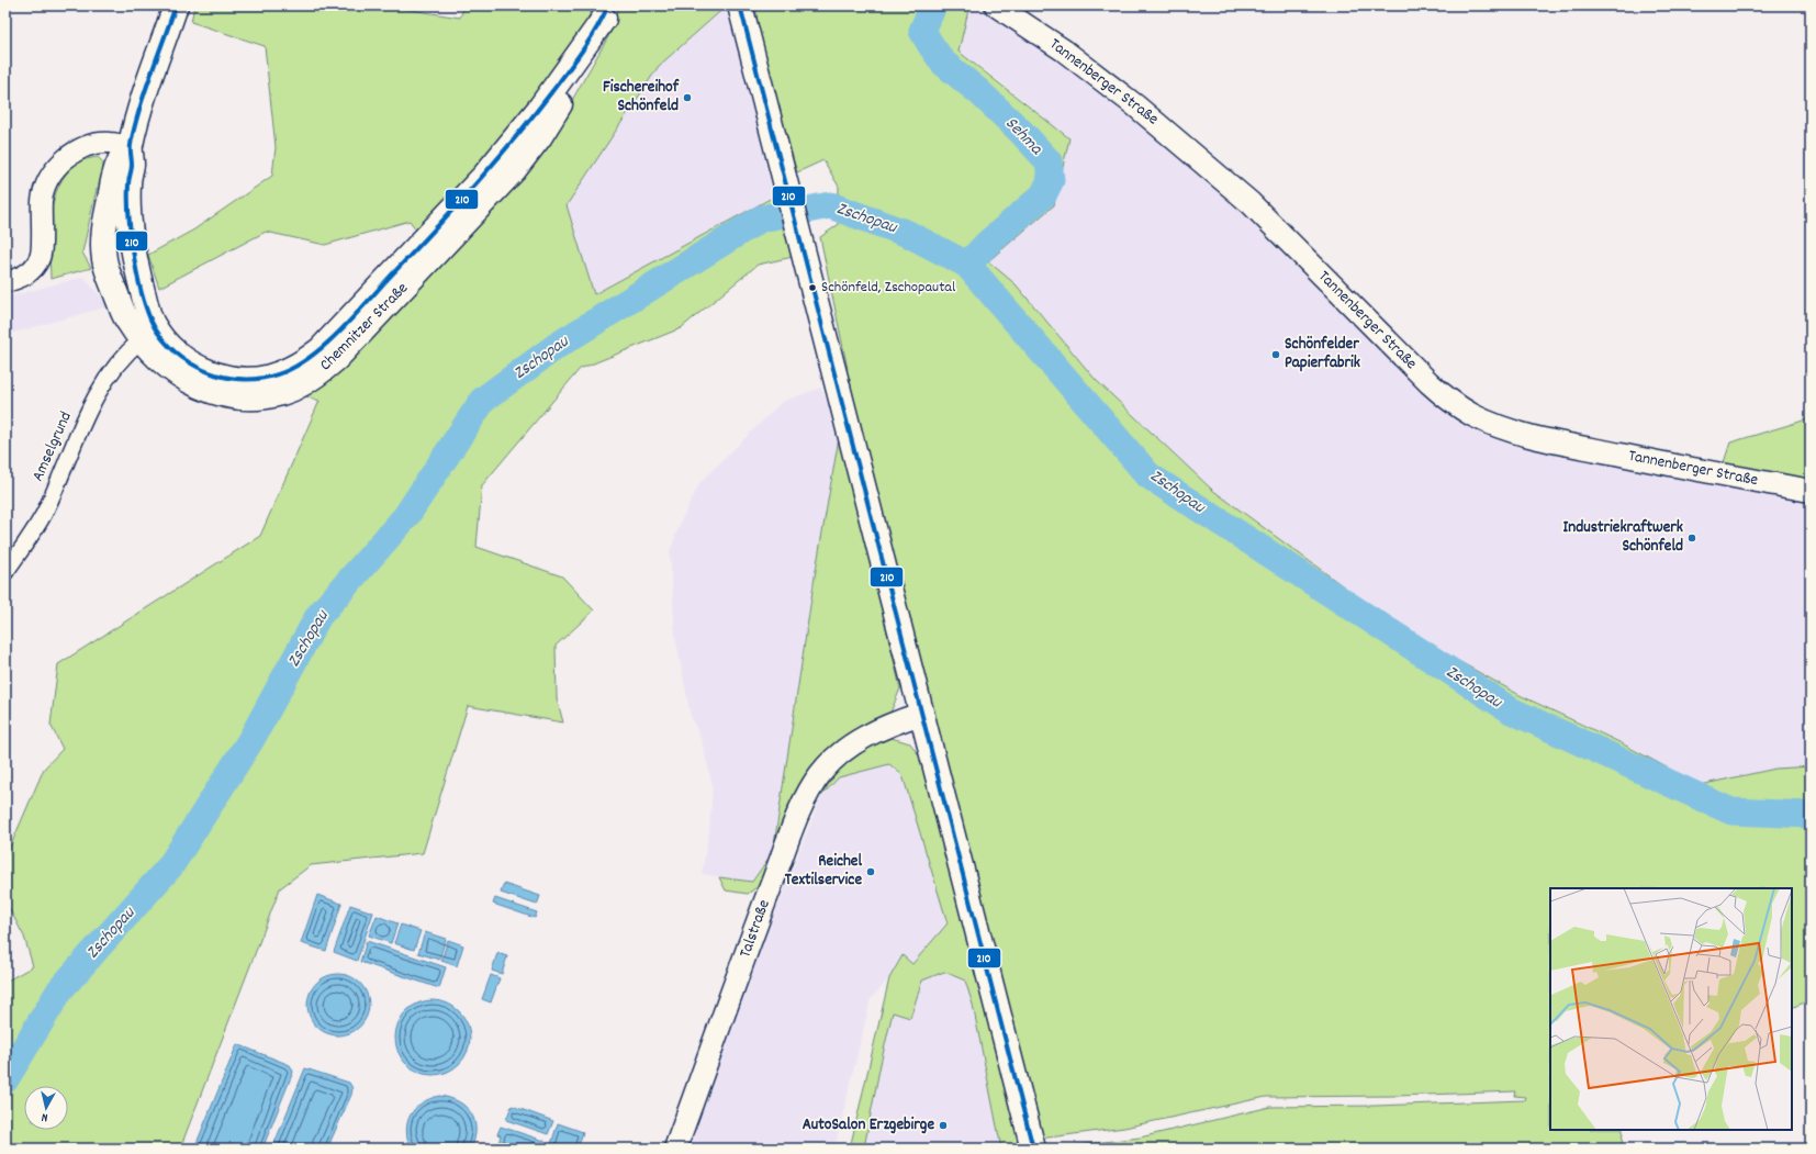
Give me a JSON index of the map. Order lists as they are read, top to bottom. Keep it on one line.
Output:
{"streets":{"main road":["Tannenberger Straße","Chemnitzer Straße","Talstraße"],"street":["Amselgrund"]},"crossings":[["Chemnitzer Straße","Amselgrund"]],"water":["Sehma","Zschopau"],"places":["Fischereihof Schönfeld","Schönfeld, Zschopautal","Schönfelder Papierfabrik","Industriekraftwerk Schönfeld","Reichel Textilservice","AutoSalon Erzgebirge"],"lines":["transit line 210"],"north":"bottom"}
